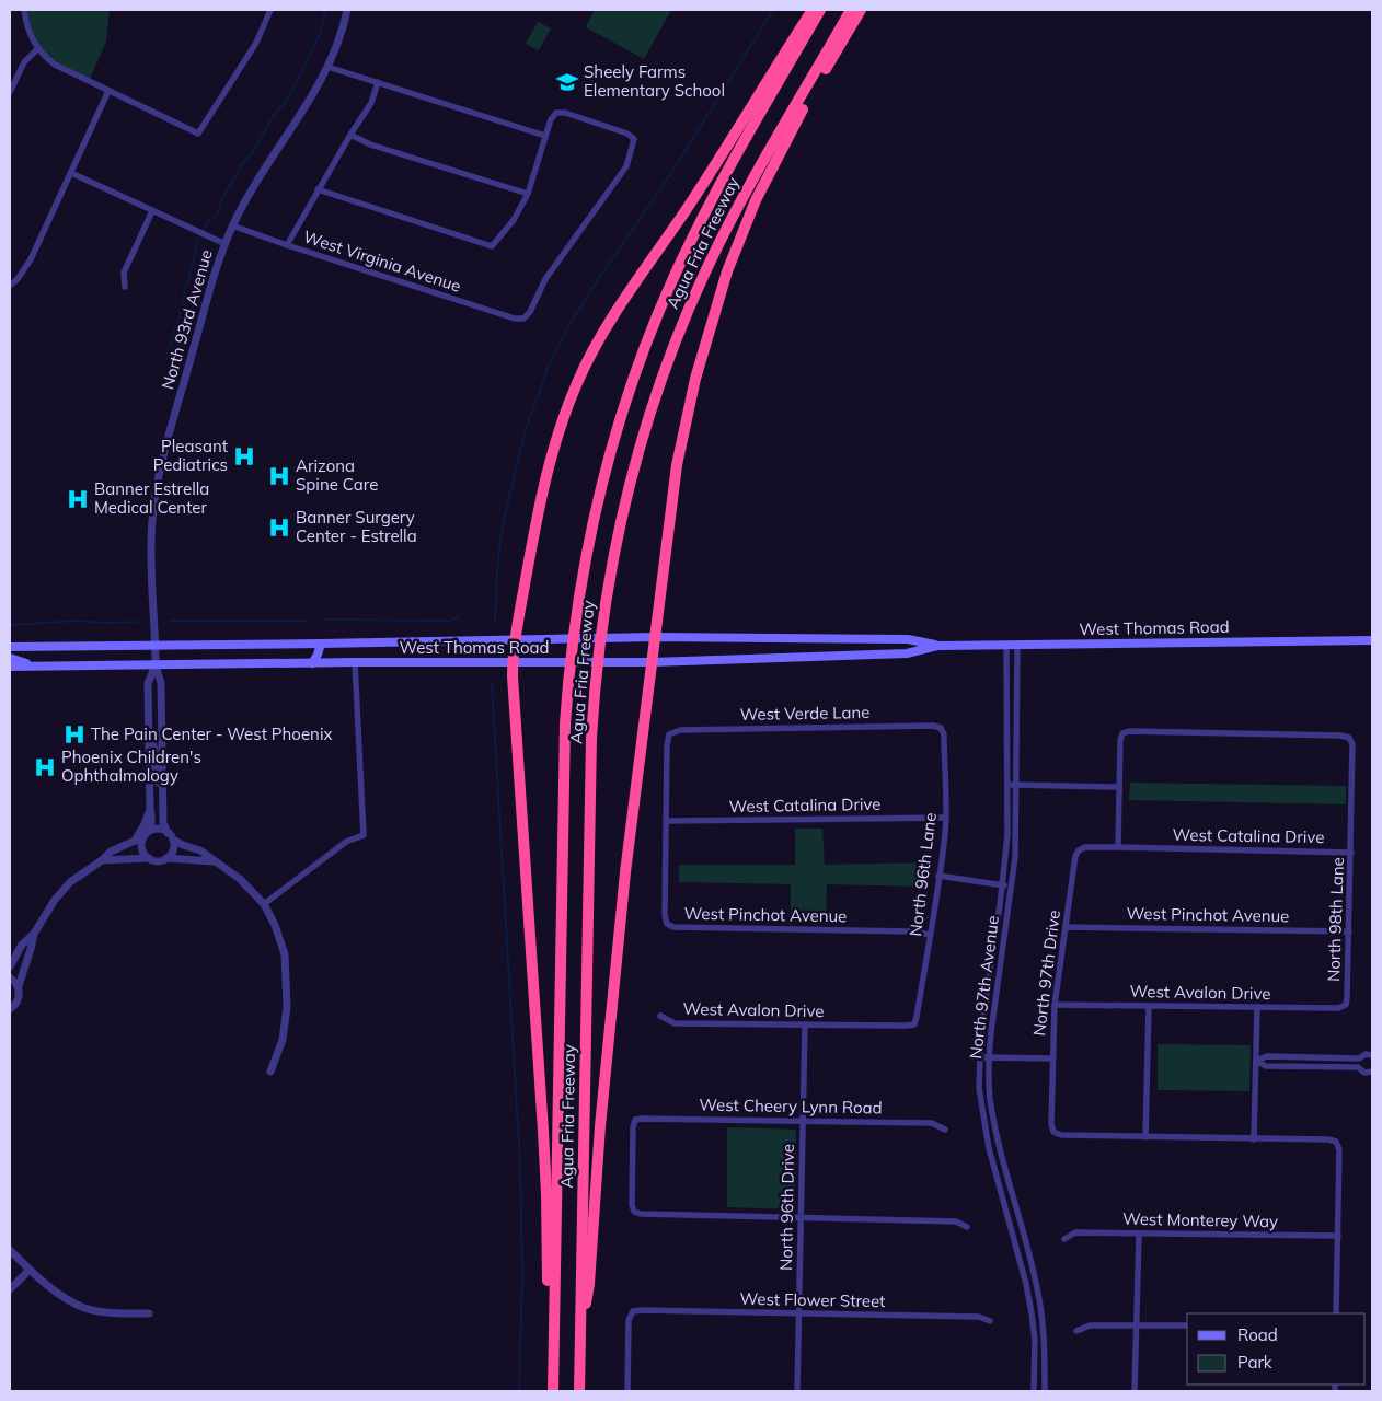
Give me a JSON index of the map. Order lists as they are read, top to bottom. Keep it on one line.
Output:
{"streets":{"highway":["Agua Fria Freeway"],"main road":["West Thomas Road"],"street":["West Virginia Avenue","North 93rd Avenue","West Verde Lane","West Catalina Drive","North 96th Lane","West Pinchot Avenue","North 98th Lane","North 97th Drive","North 97th Avenue","West Avalon Drive","West Cheery Lynn Road","North 96th Drive","West Monterey Way","West Flower Street"]},"crossings":[["West Virginia Avenue","North 93rd Avenue"],["North 93rd Avenue","West Thomas Road"],["West Thomas Road","North 97th Avenue"],["West Verde Lane","West Catalina Drive"],["West Verde Lane","North 96th Lane"],["West Verde Lane","West Pinchot Avenue"],["West Catalina Drive","North 96th Lane"],["West Catalina Drive","West Pinchot Avenue"],["West Catalina Drive","North 98th Lane"],["West Catalina Drive","North 97th Drive"],["North 96th Lane","West Pinchot Avenue"],["North 96th Lane","West Avalon Drive"],["West Pinchot Avenue","North 98th Lane"],["West Pinchot Avenue","North 97th Drive"],["North 98th Lane","West Avalon Drive"],["North 97th Drive","West Avalon Drive"],["West Avalon Drive","North 96th Drive"],["West Cheery Lynn Road","North 96th Drive"],["North 96th Drive","West Flower Street"]],"places":{"school or university":["Sheely Farms Elementary School"],"hospital":["Pleasant Pediatrics","Arizona Spine Care","Banner Estrella Medical Center","Banner Surgery Center - Estrella","The Pain Center - West Phoenix","Phoenix Children's Ophthalmology"]},"legend":["Road","Park"]}
